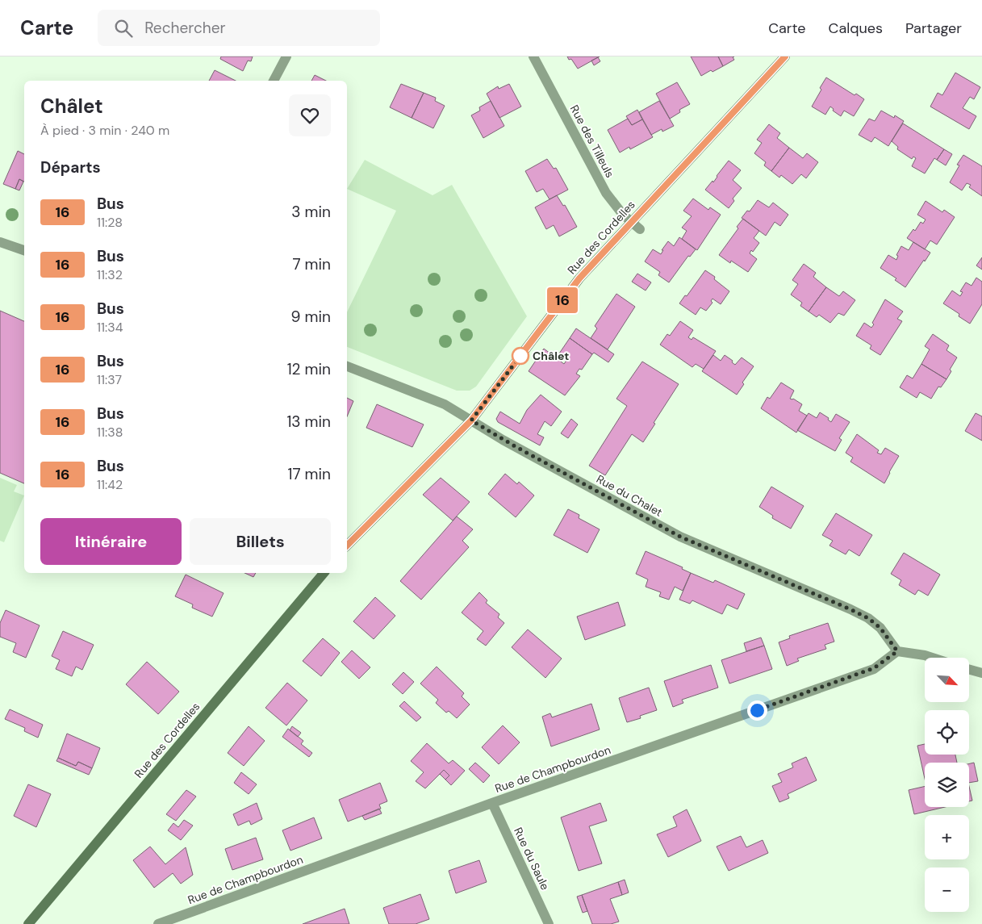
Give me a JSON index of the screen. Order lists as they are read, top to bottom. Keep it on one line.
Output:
{"streets":{"street":["Rue des Tilleuls","Rue des Cordelles","Rue du Chalet","Rue de Champbourdon","Rue du Saule"]},"crossings":[["Rue des Tilleuls","Rue des Cordelles"],["Rue des Cordelles","Rue du Chalet"],["Rue du Chalet","Rue de Champbourdon"],["Rue de Champbourdon","Rue du Saule"]],"places":["Châlet"],"lines":["bus line 16"],"north":"bottom right","page":{"header":"Carte","search":"Rechercher","nav":["Carte","Calques","Partager"],"on_map":"16","heading":[["Châlet","À pied · 3 min · 240 m"],"Départs"],"list":[{"mark":"16","name":"Bus","note":"11:28","value":"3 min"},{"mark":"16","name":"Bus","note":"11:32","value":"7 min"},{"mark":"16","name":"Bus","note":"11:34","value":"9 min"},{"mark":"16","name":"Bus","note":"11:37","value":"12 min"},{"mark":"16","name":"Bus","note":"11:38","value":"13 min"},{"mark":"16","name":"Bus","note":"11:42","value":"17 min"}],"buttons":["Itinéraire","Billets"],"map_buttons":["+","−"]}}
